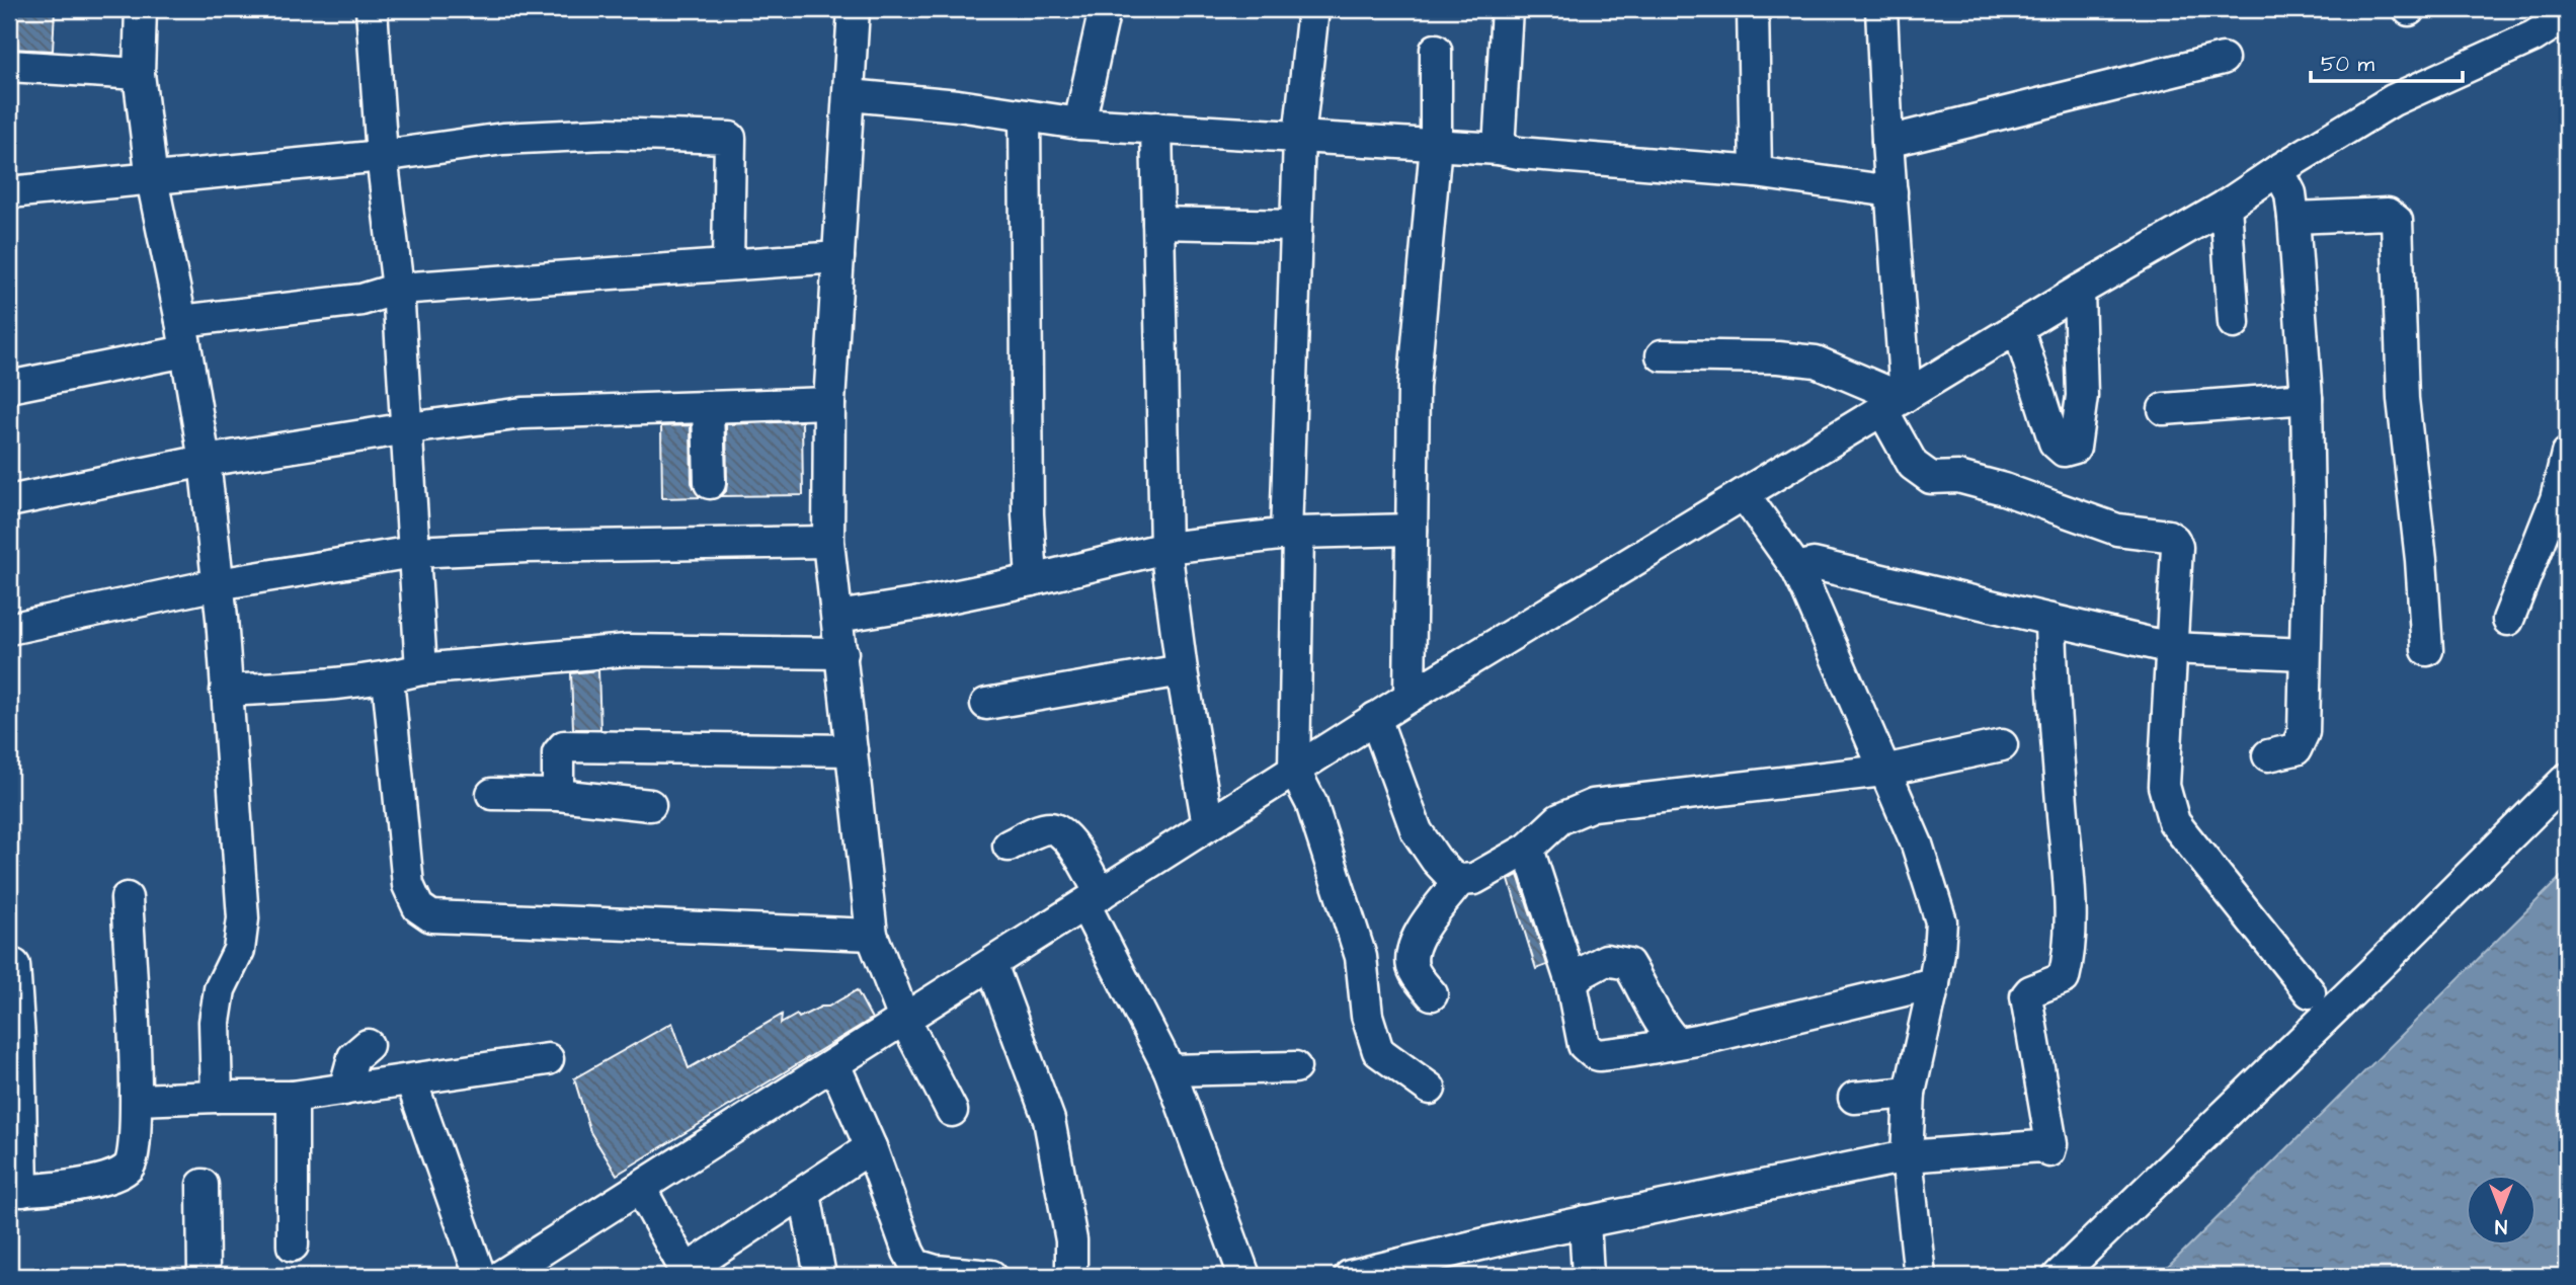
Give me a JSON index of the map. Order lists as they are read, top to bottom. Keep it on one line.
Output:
{"scale_bar":"50 m","north":"bottom"}
